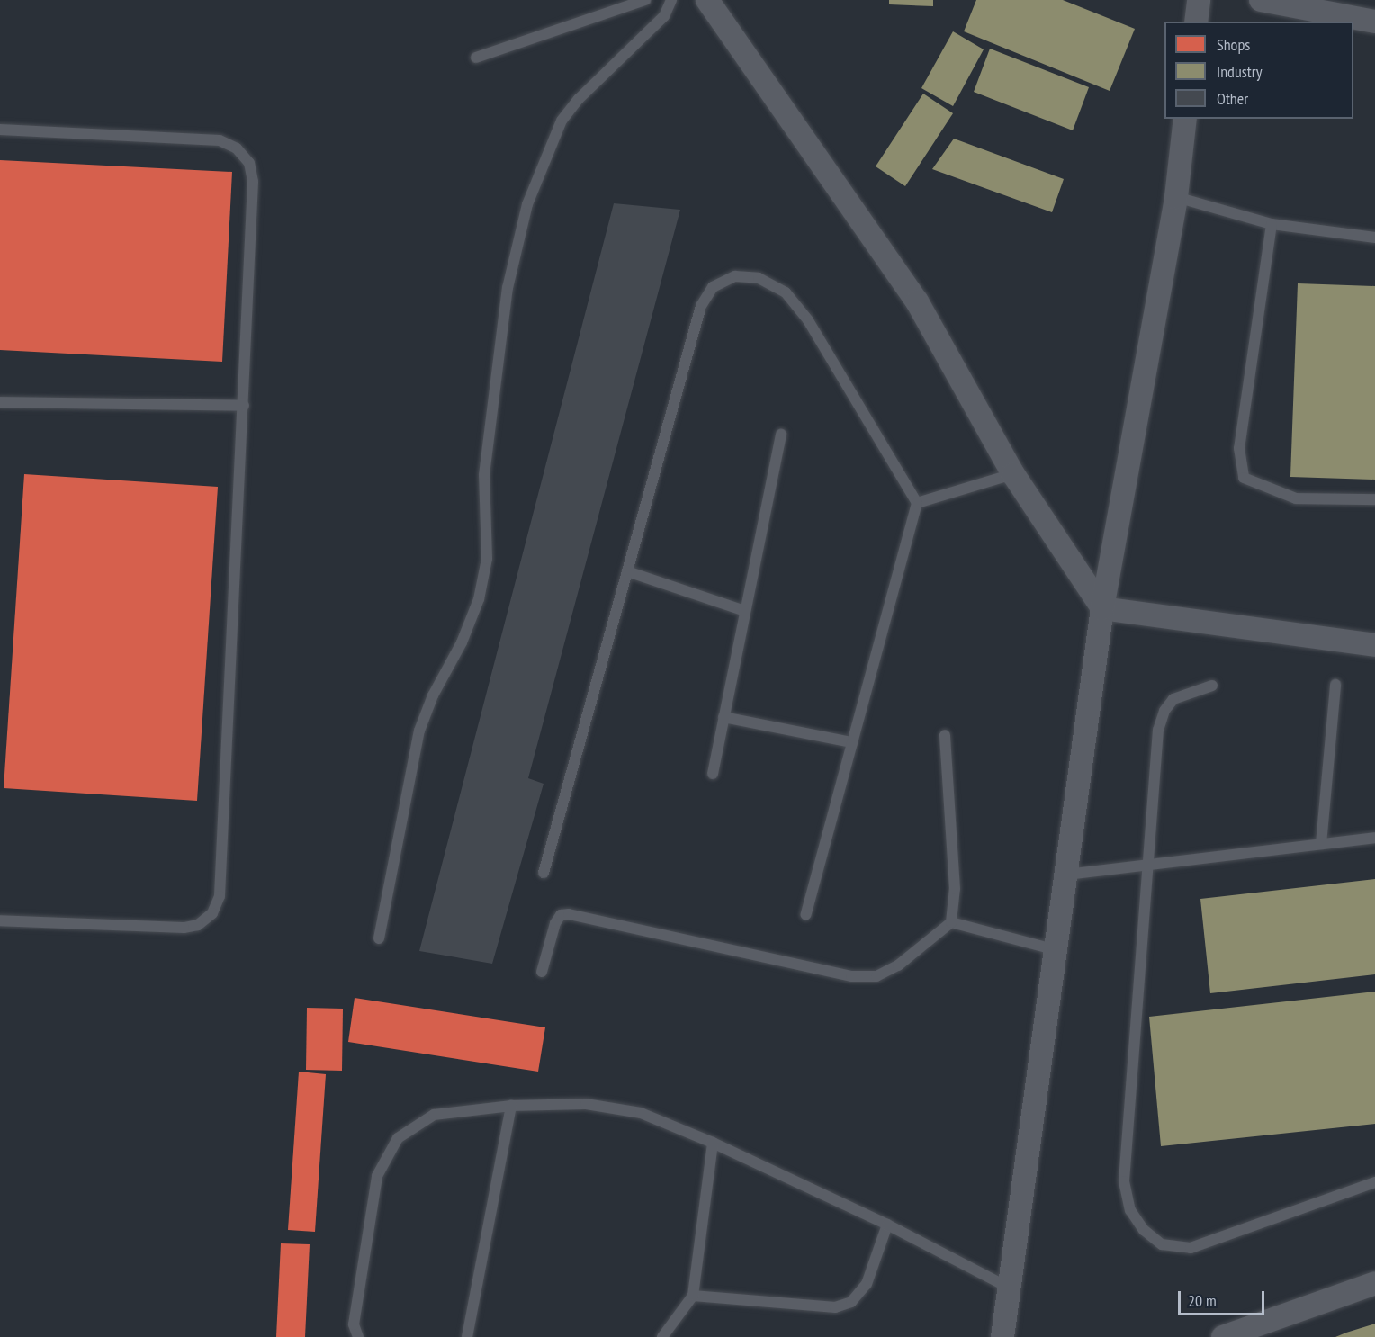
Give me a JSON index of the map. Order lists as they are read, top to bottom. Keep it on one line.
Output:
{"legend":["Shops","Industry","Other"],"scale_bar":"20 m"}
